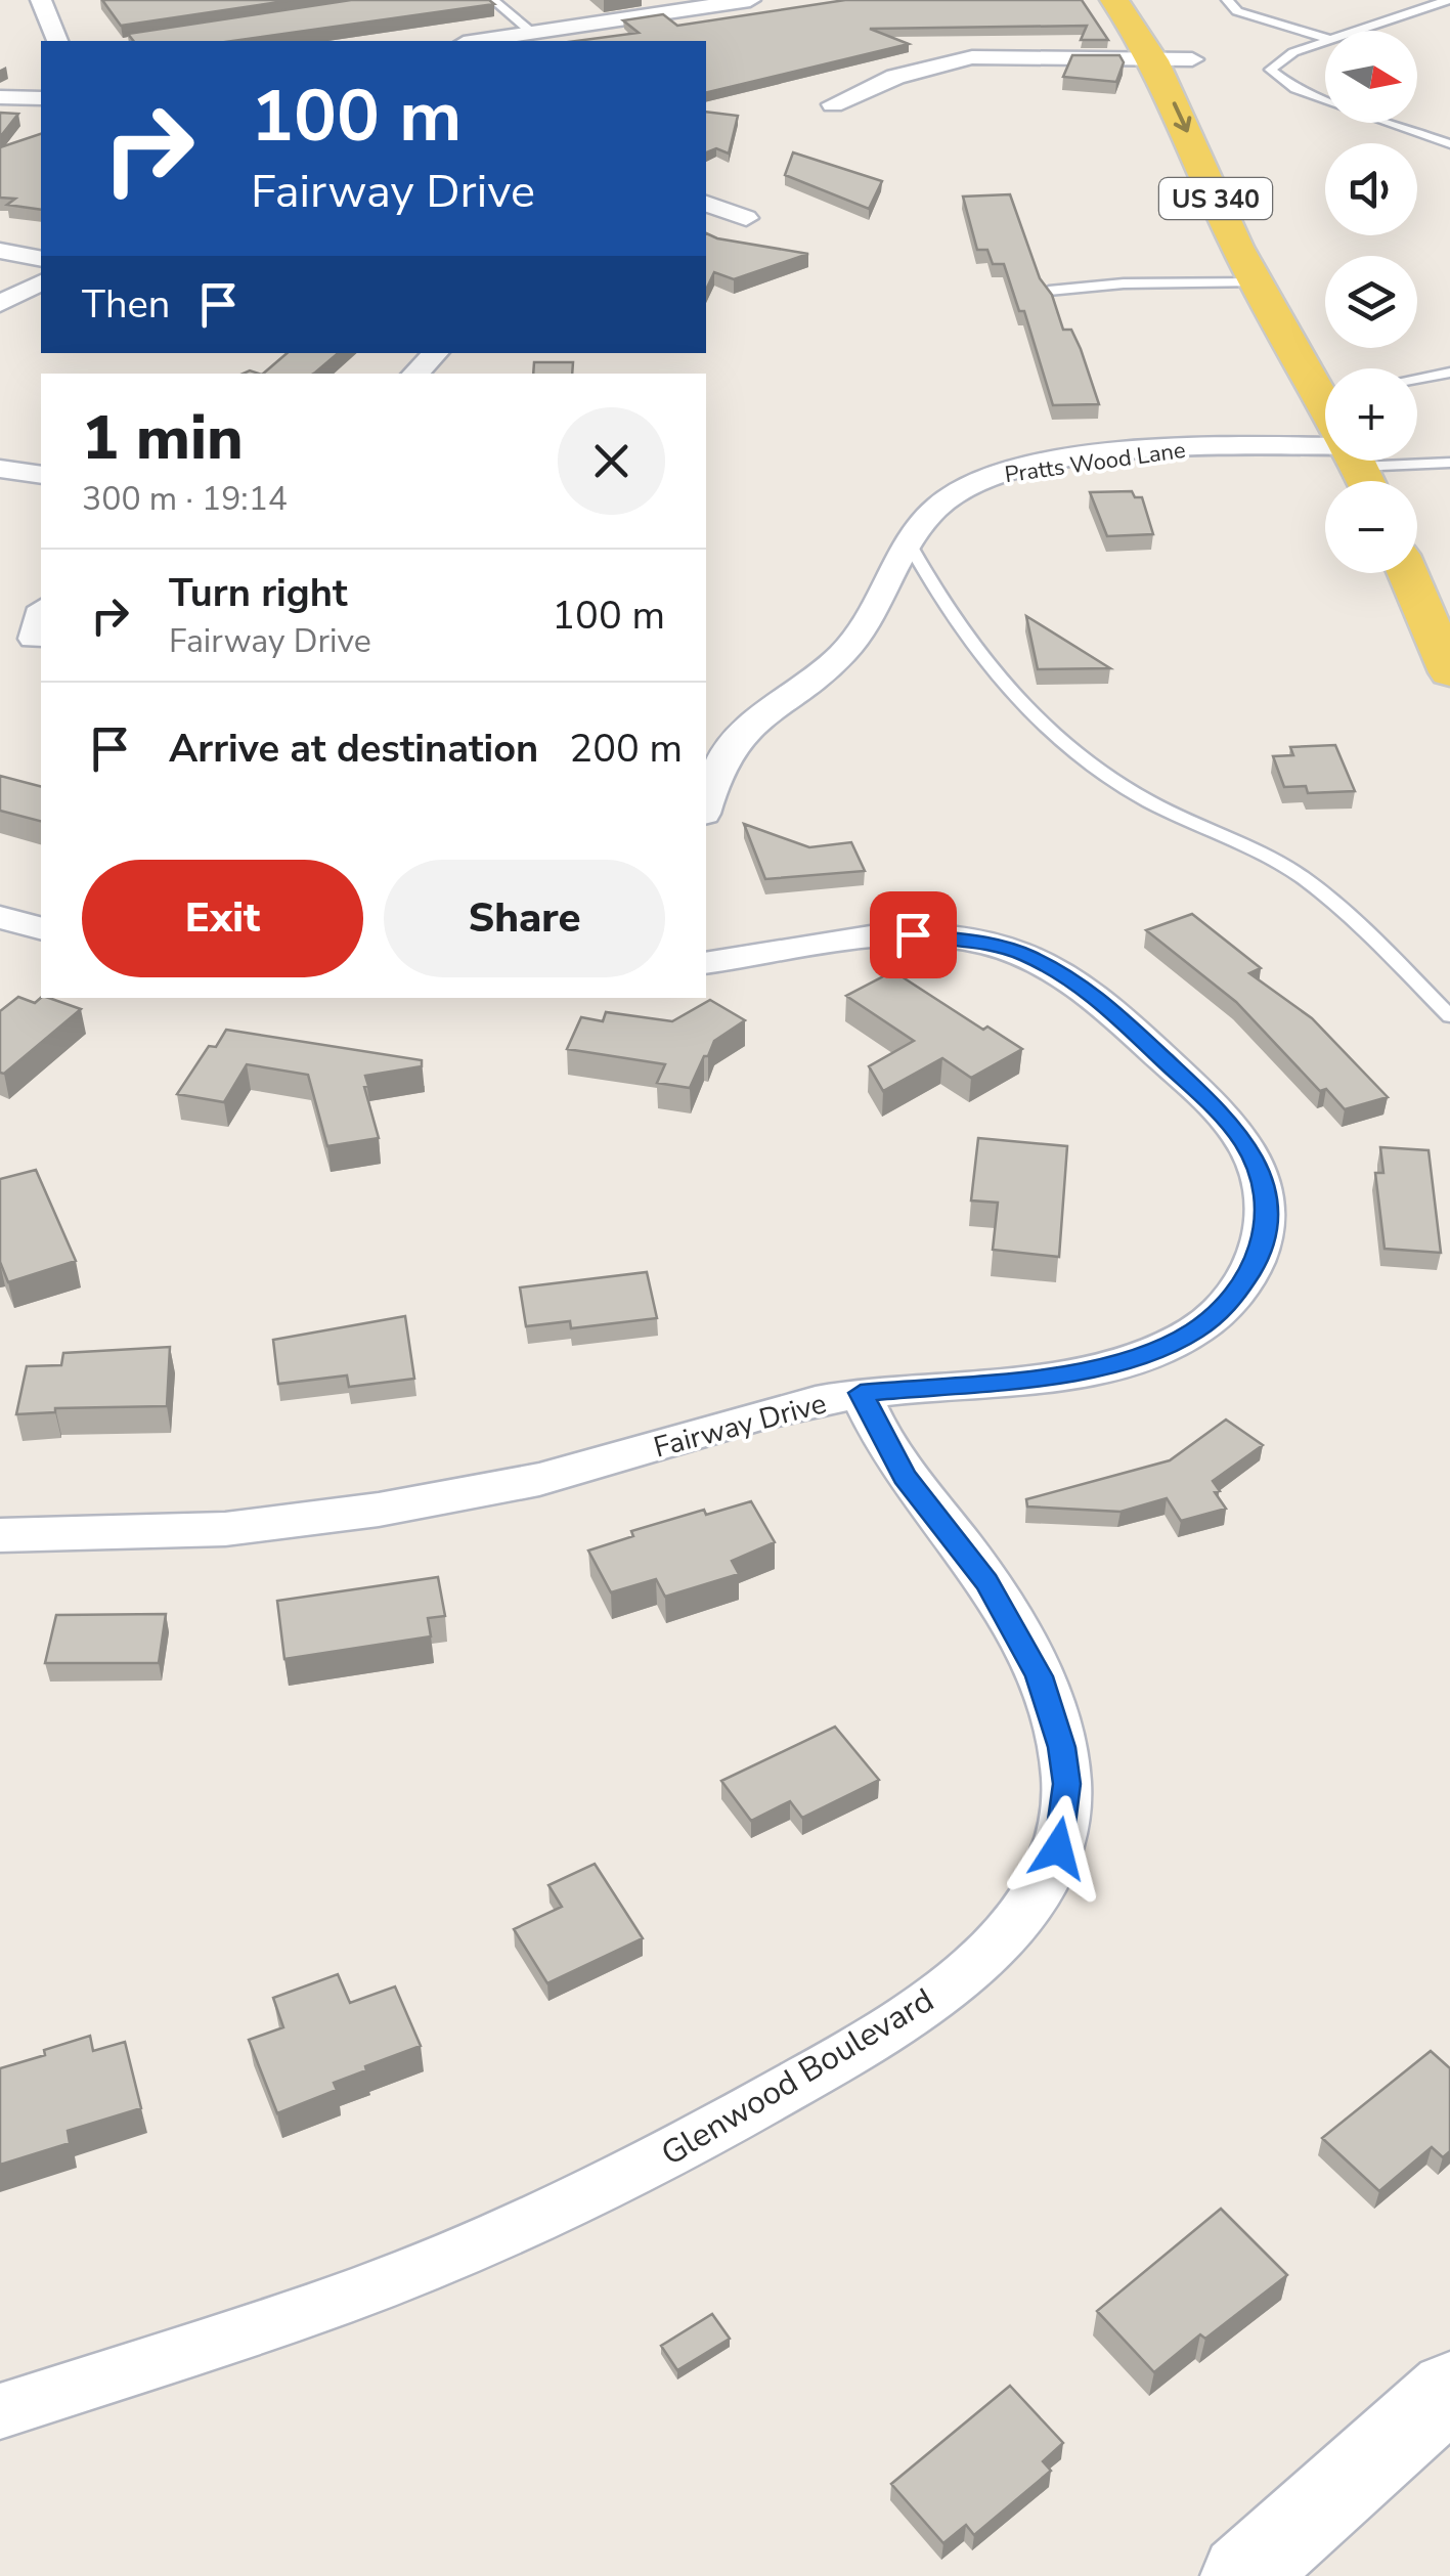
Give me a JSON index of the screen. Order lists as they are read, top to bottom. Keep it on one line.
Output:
{"streets":{"main road":["US 340"],"street":["Pratts Wood Lane","Fairway Drive","Glenwood Boulevard"]},"crossings":[["Fairway Drive","Glenwood Boulevard"]],"north":"right","page":{"map_buttons":["+","−"],"turn":["100 m","Fairway Drive"],"then":"Then","heading":["1 min","300 m · 19:14"],"list":[{"name":"Turn right","note":"Fairway Drive","value":"100 m"},{"name":"Arrive at destination","value":"200 m"}],"buttons":["Exit","Share"]}}
